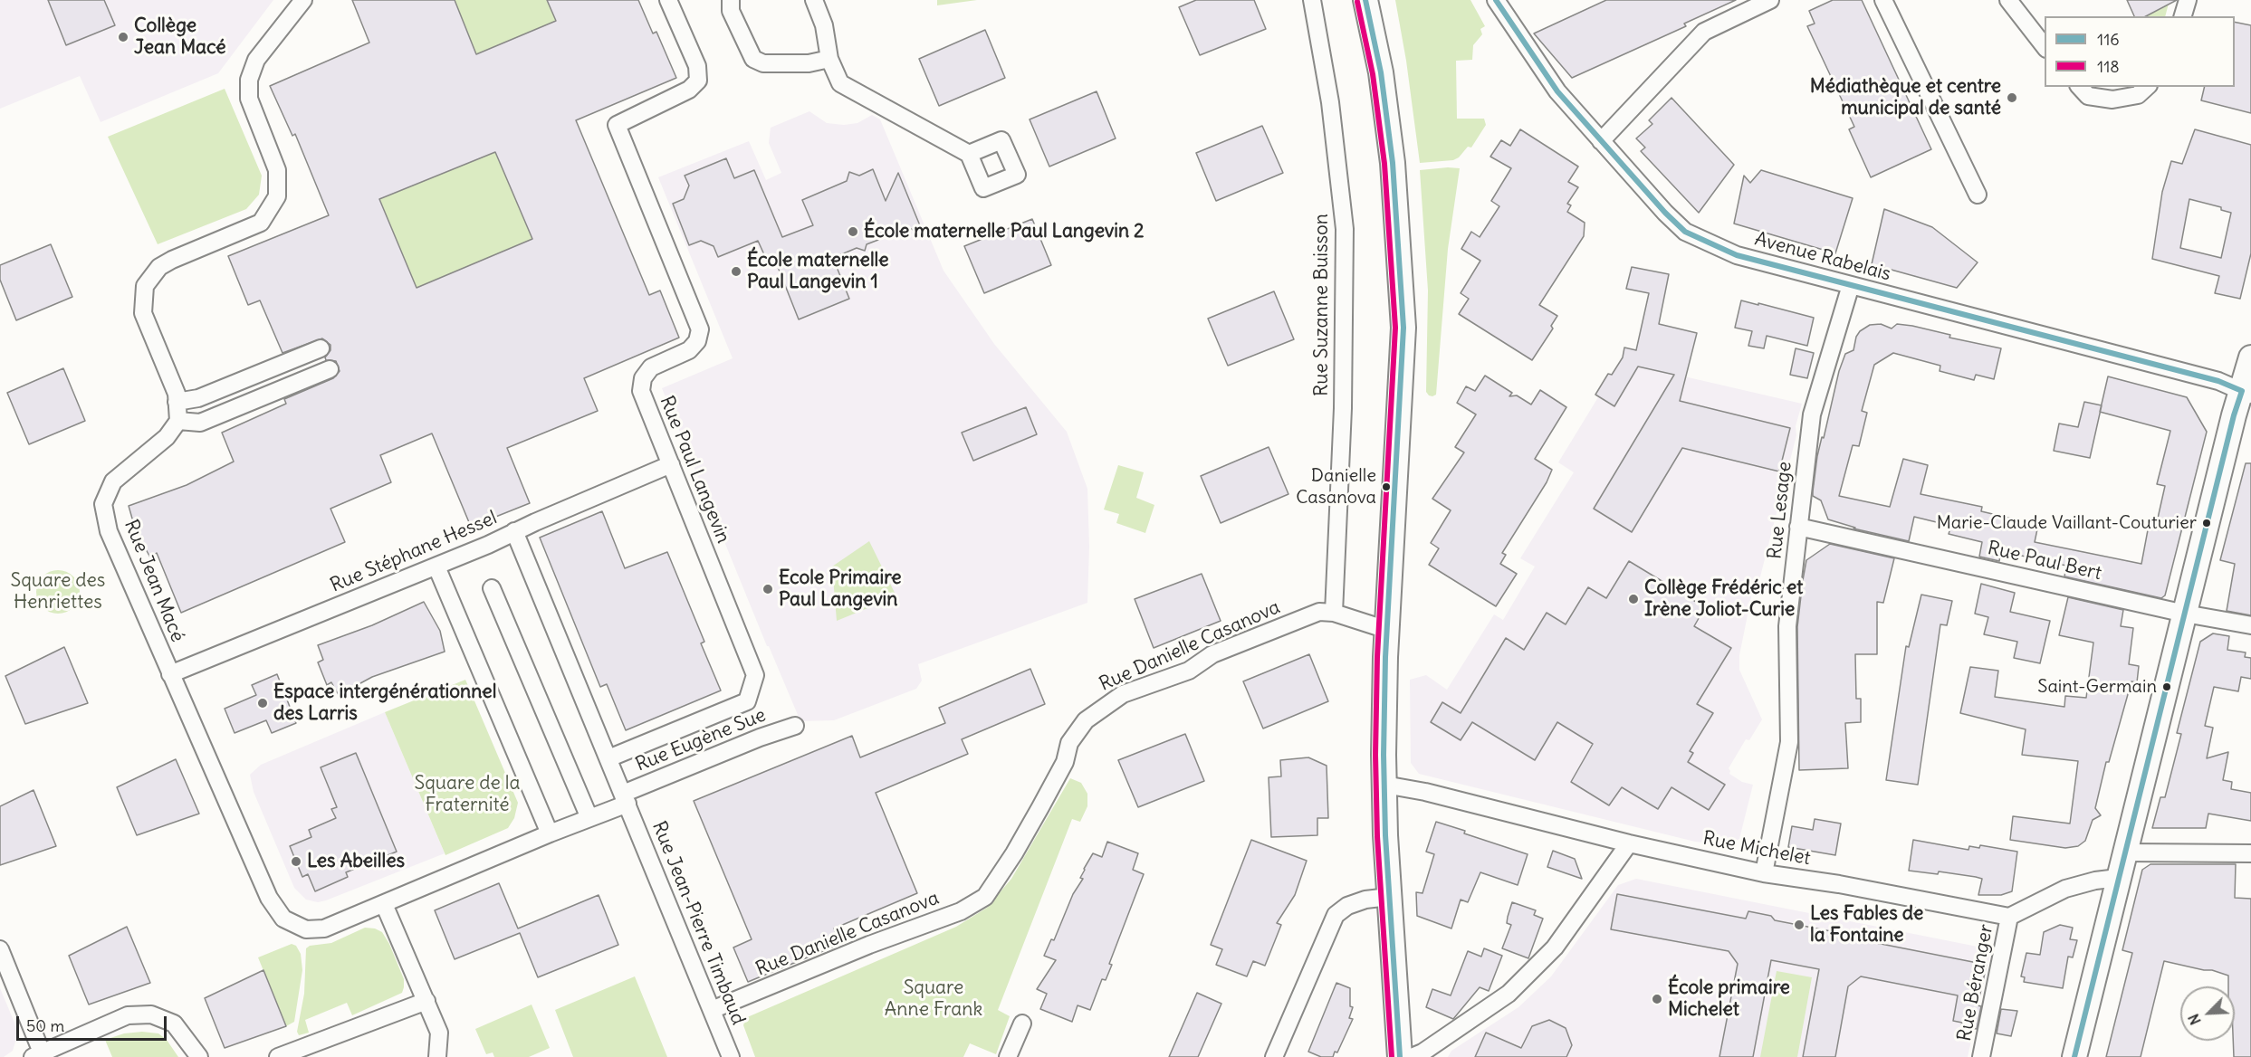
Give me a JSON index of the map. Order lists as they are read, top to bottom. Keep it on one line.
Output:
{"streets":{"street":["Avenue Rabelais","Rue Suzanne Buisson","Rue Paul Langevin","Rue Lesage","Rue Stéphane Hessel","Rue Paul Bert","Rue Jean Macé","Rue Danielle Casanova","Rue Eugène Sue","Rue Michelet","Rue Jean-Pierre Timbaud","Rue Béranger"]},"crossings":[["Avenue Rabelais","Rue Lesage"],["Rue Suzanne Buisson","Rue Danielle Casanova"],["Rue Paul Langevin","Rue Stéphane Hessel"],["Rue Paul Langevin","Rue Jean-Pierre Timbaud"],["Rue Lesage","Rue Paul Bert"],["Rue Lesage","Rue Michelet"],["Rue Stéphane Hessel","Rue Jean Macé"],["Rue Stéphane Hessel","Rue Jean-Pierre Timbaud"],["Rue Jean Macé","Rue Eugène Sue"],["Rue Danielle Casanova","Rue Jean-Pierre Timbaud"],["Rue Eugène Sue","Rue Jean-Pierre Timbaud"],["Rue Michelet","Rue Béranger"]],"parks":["Square des Henriettes","Square de la Fraternité","Square Anne Frank"],"places":["Collège Jean Macé","Médiathèque et centre municipal de santé","École maternelle Paul Langevin 2","École maternelle Paul Langevin 1","Danielle Casanova","Marie-Claude Vaillant-Couturier","Ecole Primaire Paul Langevin","Collège Frédéric et Irène Joliot-Curie","Saint-Germain","Espace intergénérationnel des Larris","Les Abeilles","Les Fables de la Fontaine","École primaire Michelet"],"lines":["transit line 116","transit line 118"],"legend":["116","118"],"scale_bar":"50 m","north":"bottom left"}
